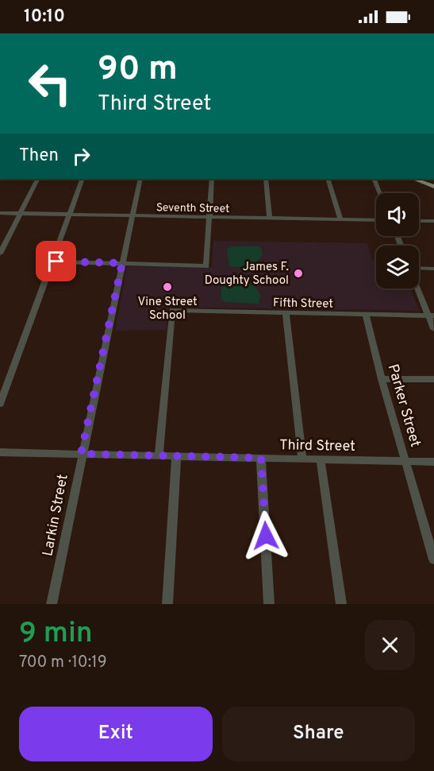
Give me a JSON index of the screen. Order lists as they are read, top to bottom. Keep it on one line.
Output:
{"streets":{"street":["Seventh Street","Fifth Street","Parker Street","Third Street","Larkin Street"]},"crossings":[["Seventh Street","Larkin Street"],["Fifth Street","Parker Street"],["Fifth Street","Third Street"],["Parker Street","Third Street"],["Third Street","Larkin Street"]],"places":["James F. Doughty School","Vine Street School"],"page":{"status":"10:10","turn":["90 m","Third Street"],"then":"Then","heading":["9 min","700 m · 10:19"],"buttons":["Exit","Share"]}}
